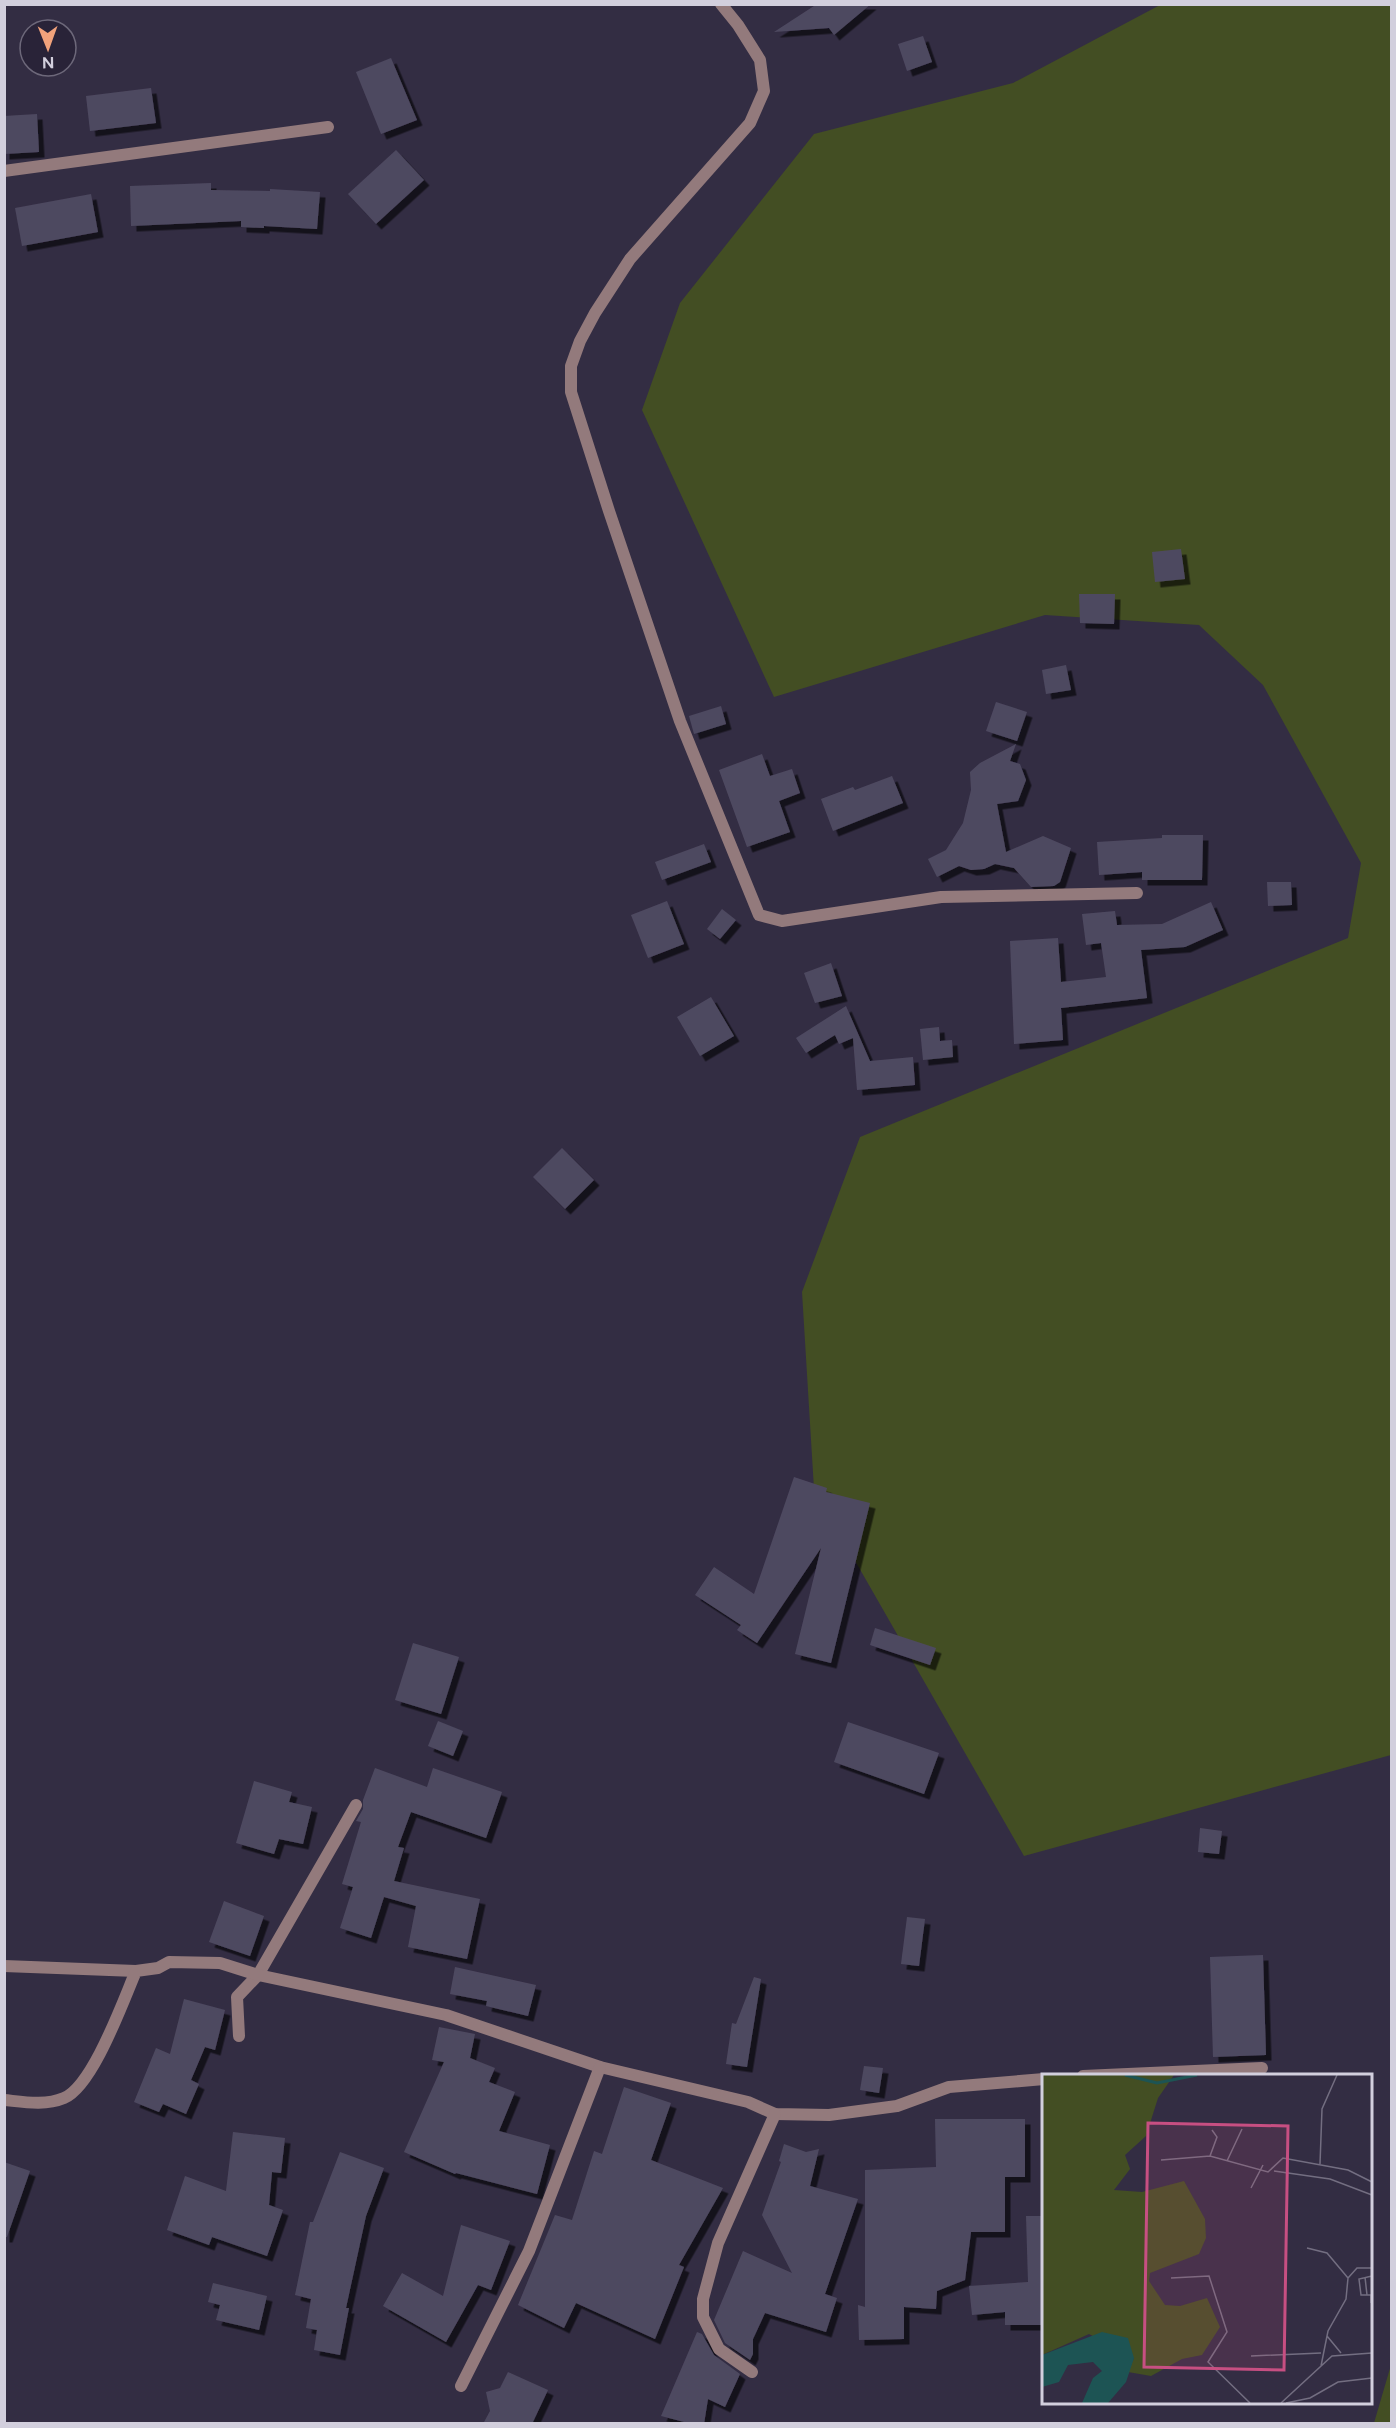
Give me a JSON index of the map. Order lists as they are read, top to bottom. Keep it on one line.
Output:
{"north":"bottom"}
